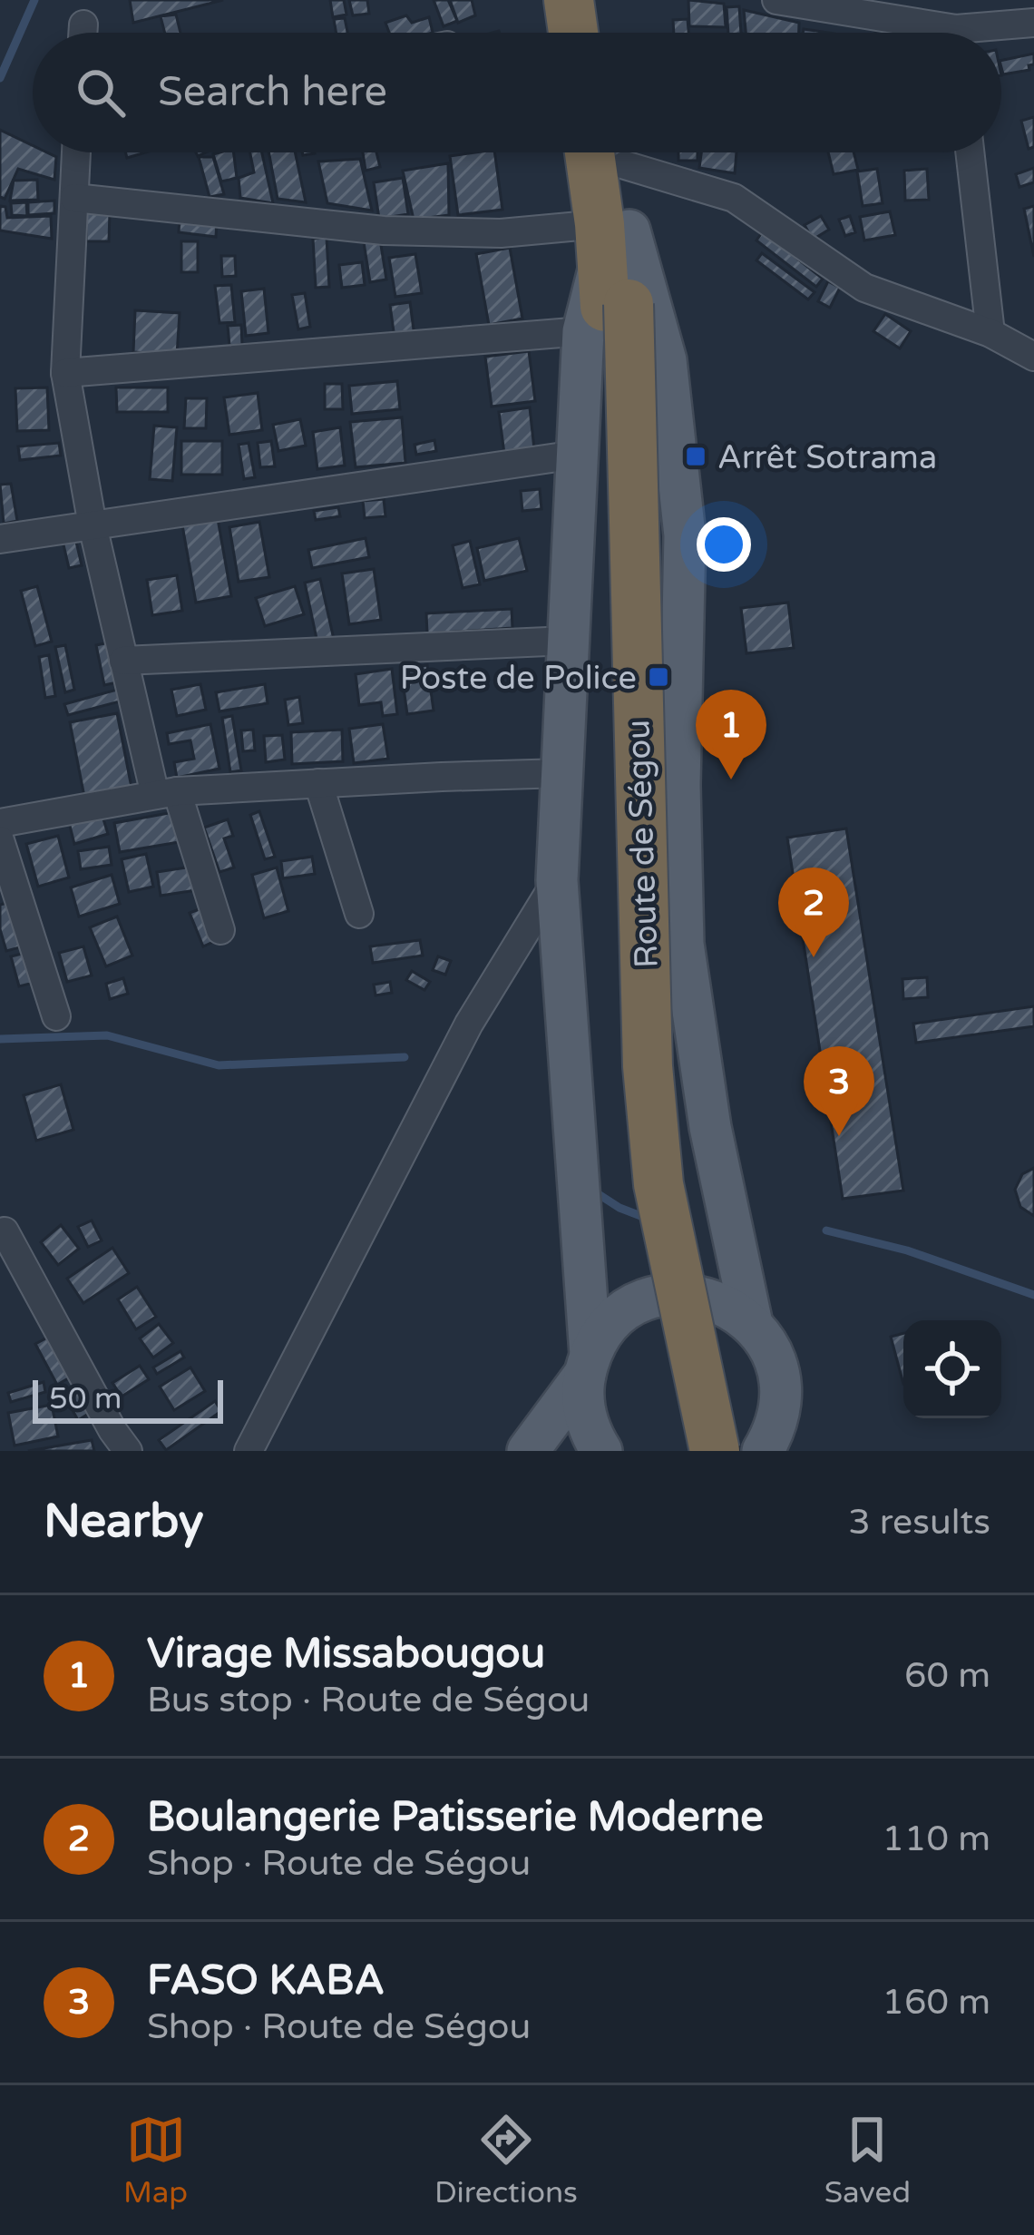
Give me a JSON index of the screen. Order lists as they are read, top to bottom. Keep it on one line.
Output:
{"streets":{"highway":["Route de Ségou"]},"places":{"transit":["Arrêt Sotrama","Poste de Police"]},"scale_bar":"50 m","page":{"search":"Search here","pins":["1","2","3"],"scale":"50 m","heading":["Nearby","3 results"],"list":[{"mark":"1","name":"Virage Missabougou","note":"Bus stop · Route de Ségou","value":"60 m"},{"mark":"2","name":"Boulangerie Patisserie Moderne","note":"Shop · Route de Ségou","value":"110 m"},{"mark":"3","name":"FASO KABA","note":"Shop · Route de Ségou","value":"160 m"}],"nav":["Map","Directions","Saved"]}}
